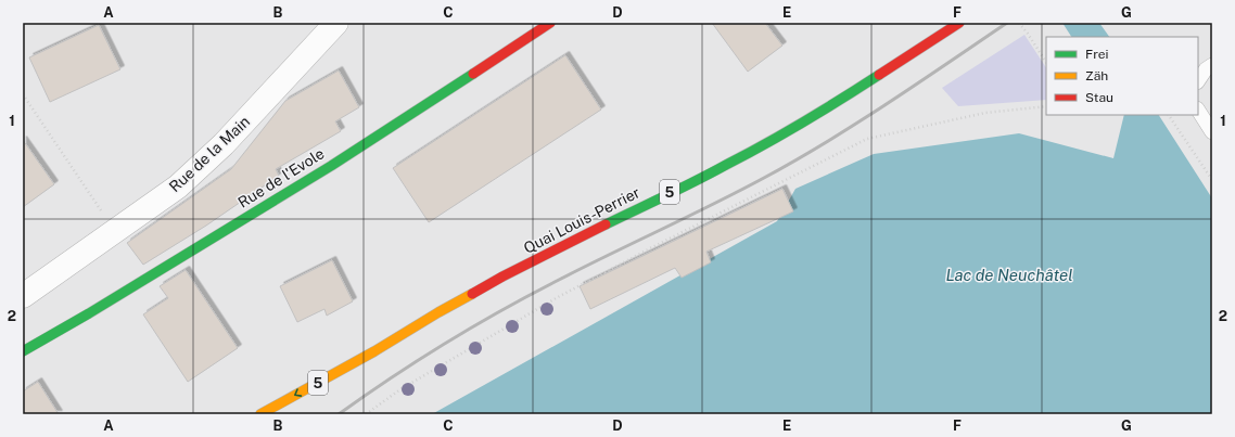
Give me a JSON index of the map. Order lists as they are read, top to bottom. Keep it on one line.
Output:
{"streets":{"main road":["Rue de l'Evole","5","Quai Louis-Perrier"],"street":["Rue de la Main"]},"crossings":[["5","Quai Louis-Perrier"]],"water":["Lac de Neuchâtel"],"legend":["Frei","Zäh","Stau"],"grid":{"columns":["A","B","C","D","E","F","G"],"rows":["1","2"]}}
